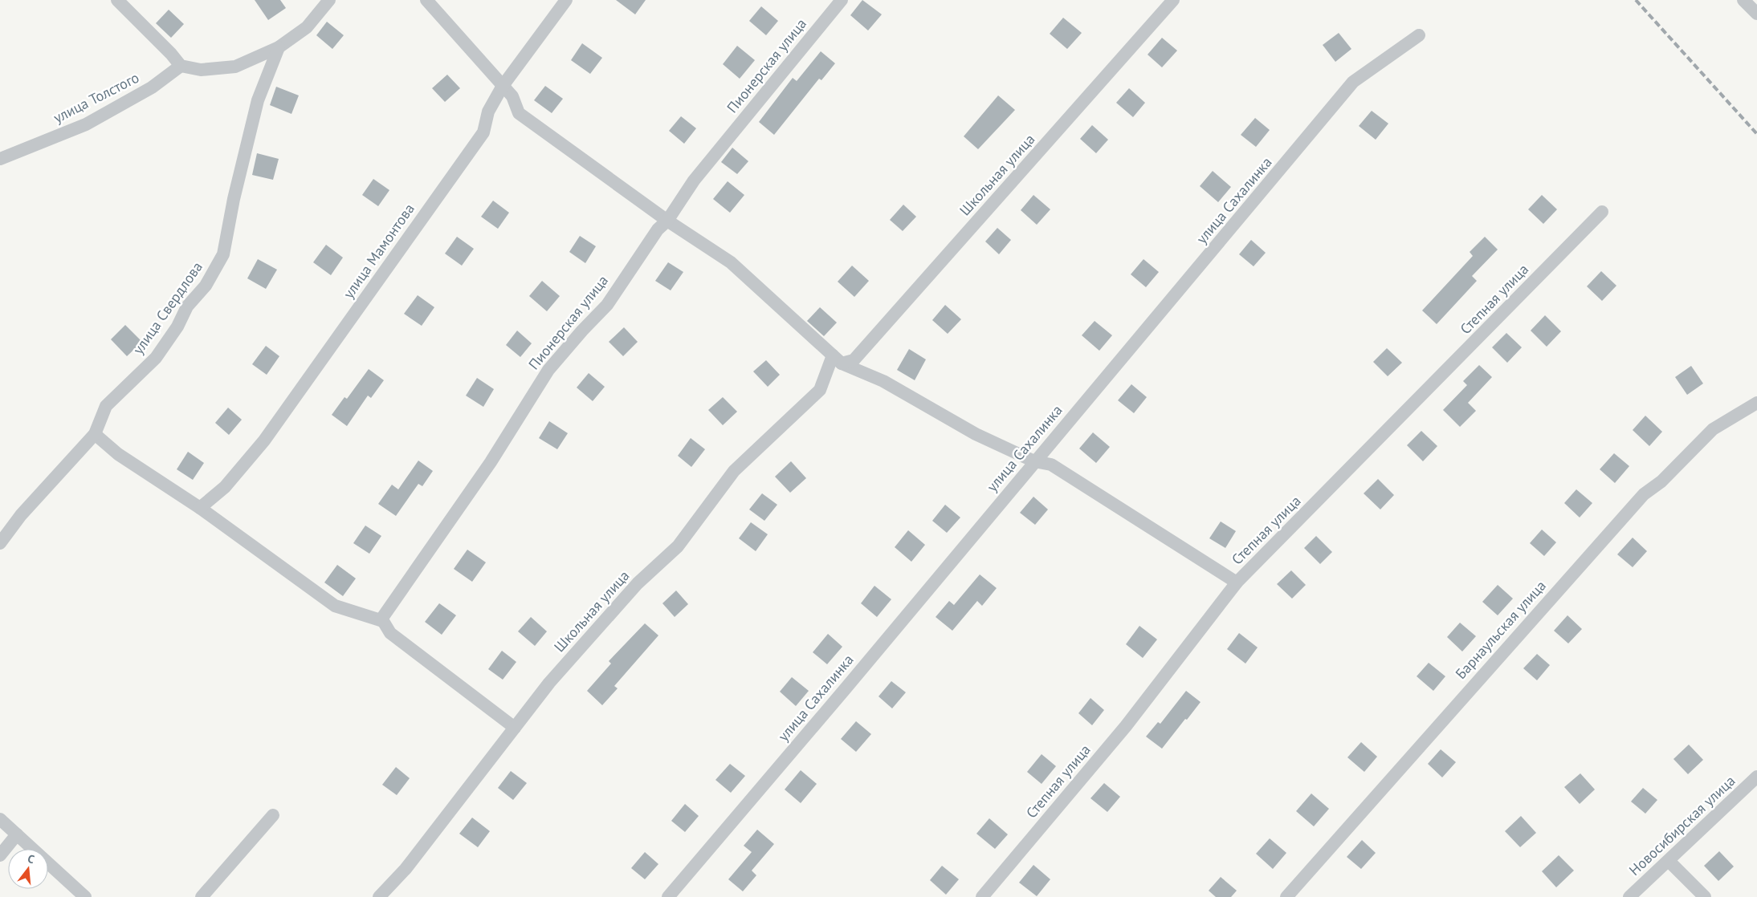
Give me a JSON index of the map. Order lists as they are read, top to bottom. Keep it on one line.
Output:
{"streets":{"street":["Пионерская улица","улица Толстого","Школьная улица","улица Сахалинка","улица Мамонтова","Степная улица","улица Свердлова","Барнаульская улица","Новосибирская улица"]},"north":"top"}
